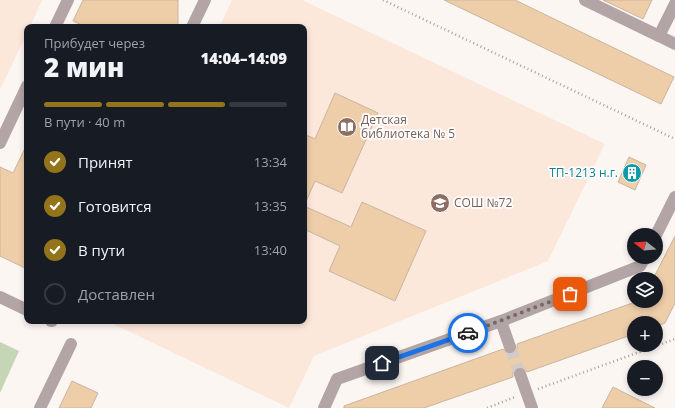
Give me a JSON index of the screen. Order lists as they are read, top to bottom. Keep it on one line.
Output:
{"places":{"library":["Детская библиотека № 5"],"building":["ТП-1213 н.г."],"school or university":["СОШ №72"]},"north":"left","page":{"heading":["2 мин","Прибудет через","14:04–14:09"],"bar":"В пути · 40 m","list":[["Принят","13:34"],["Готовится","13:35"],["В пути","13:40"],"Доставлен"],"map_buttons":["+","−"]}}
